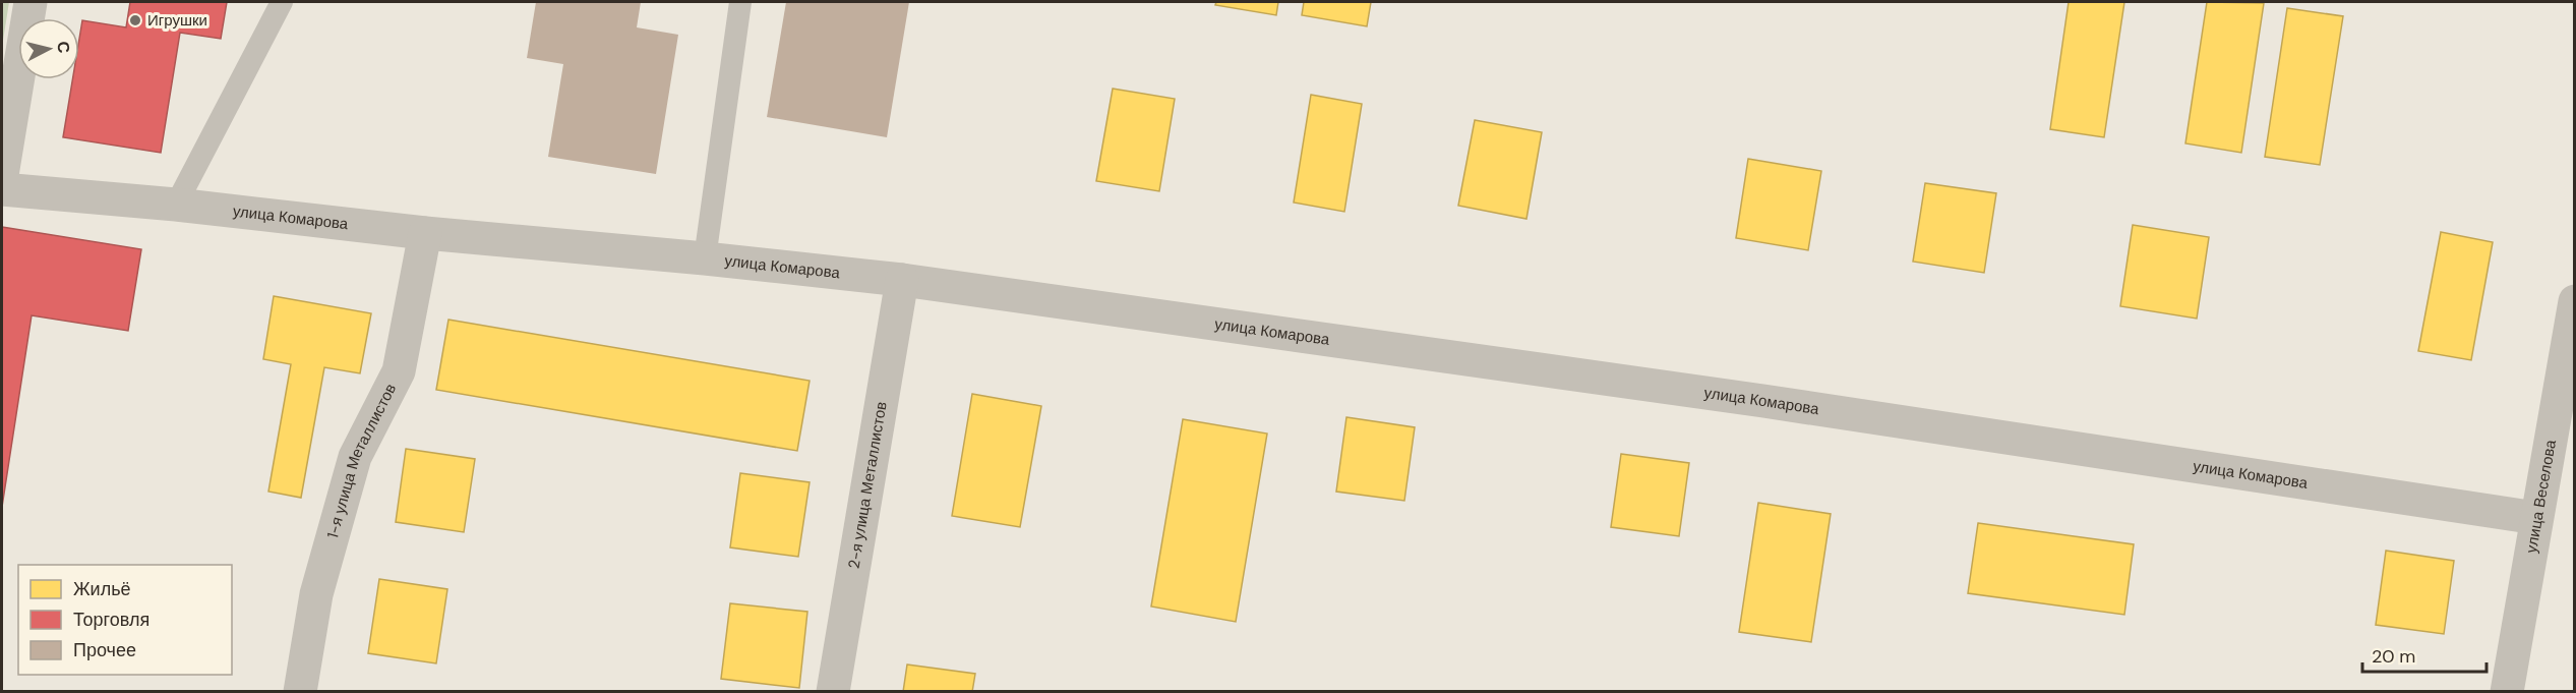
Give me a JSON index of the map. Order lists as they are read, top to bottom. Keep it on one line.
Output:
{"streets":{"street":["улица Комарова","1-я улица Металлистов","2-я улица Металлистов","улица Веселова"]},"crossings":[["улица Комарова","1-я улица Металлистов"],["улица Комарова","2-я улица Металлистов"],["улица Комарова","улица Веселова"]],"places":["Игрушки"],"legend":["Жильё","Торговля","Прочее"],"scale_bar":"20 m","north":"right"}
